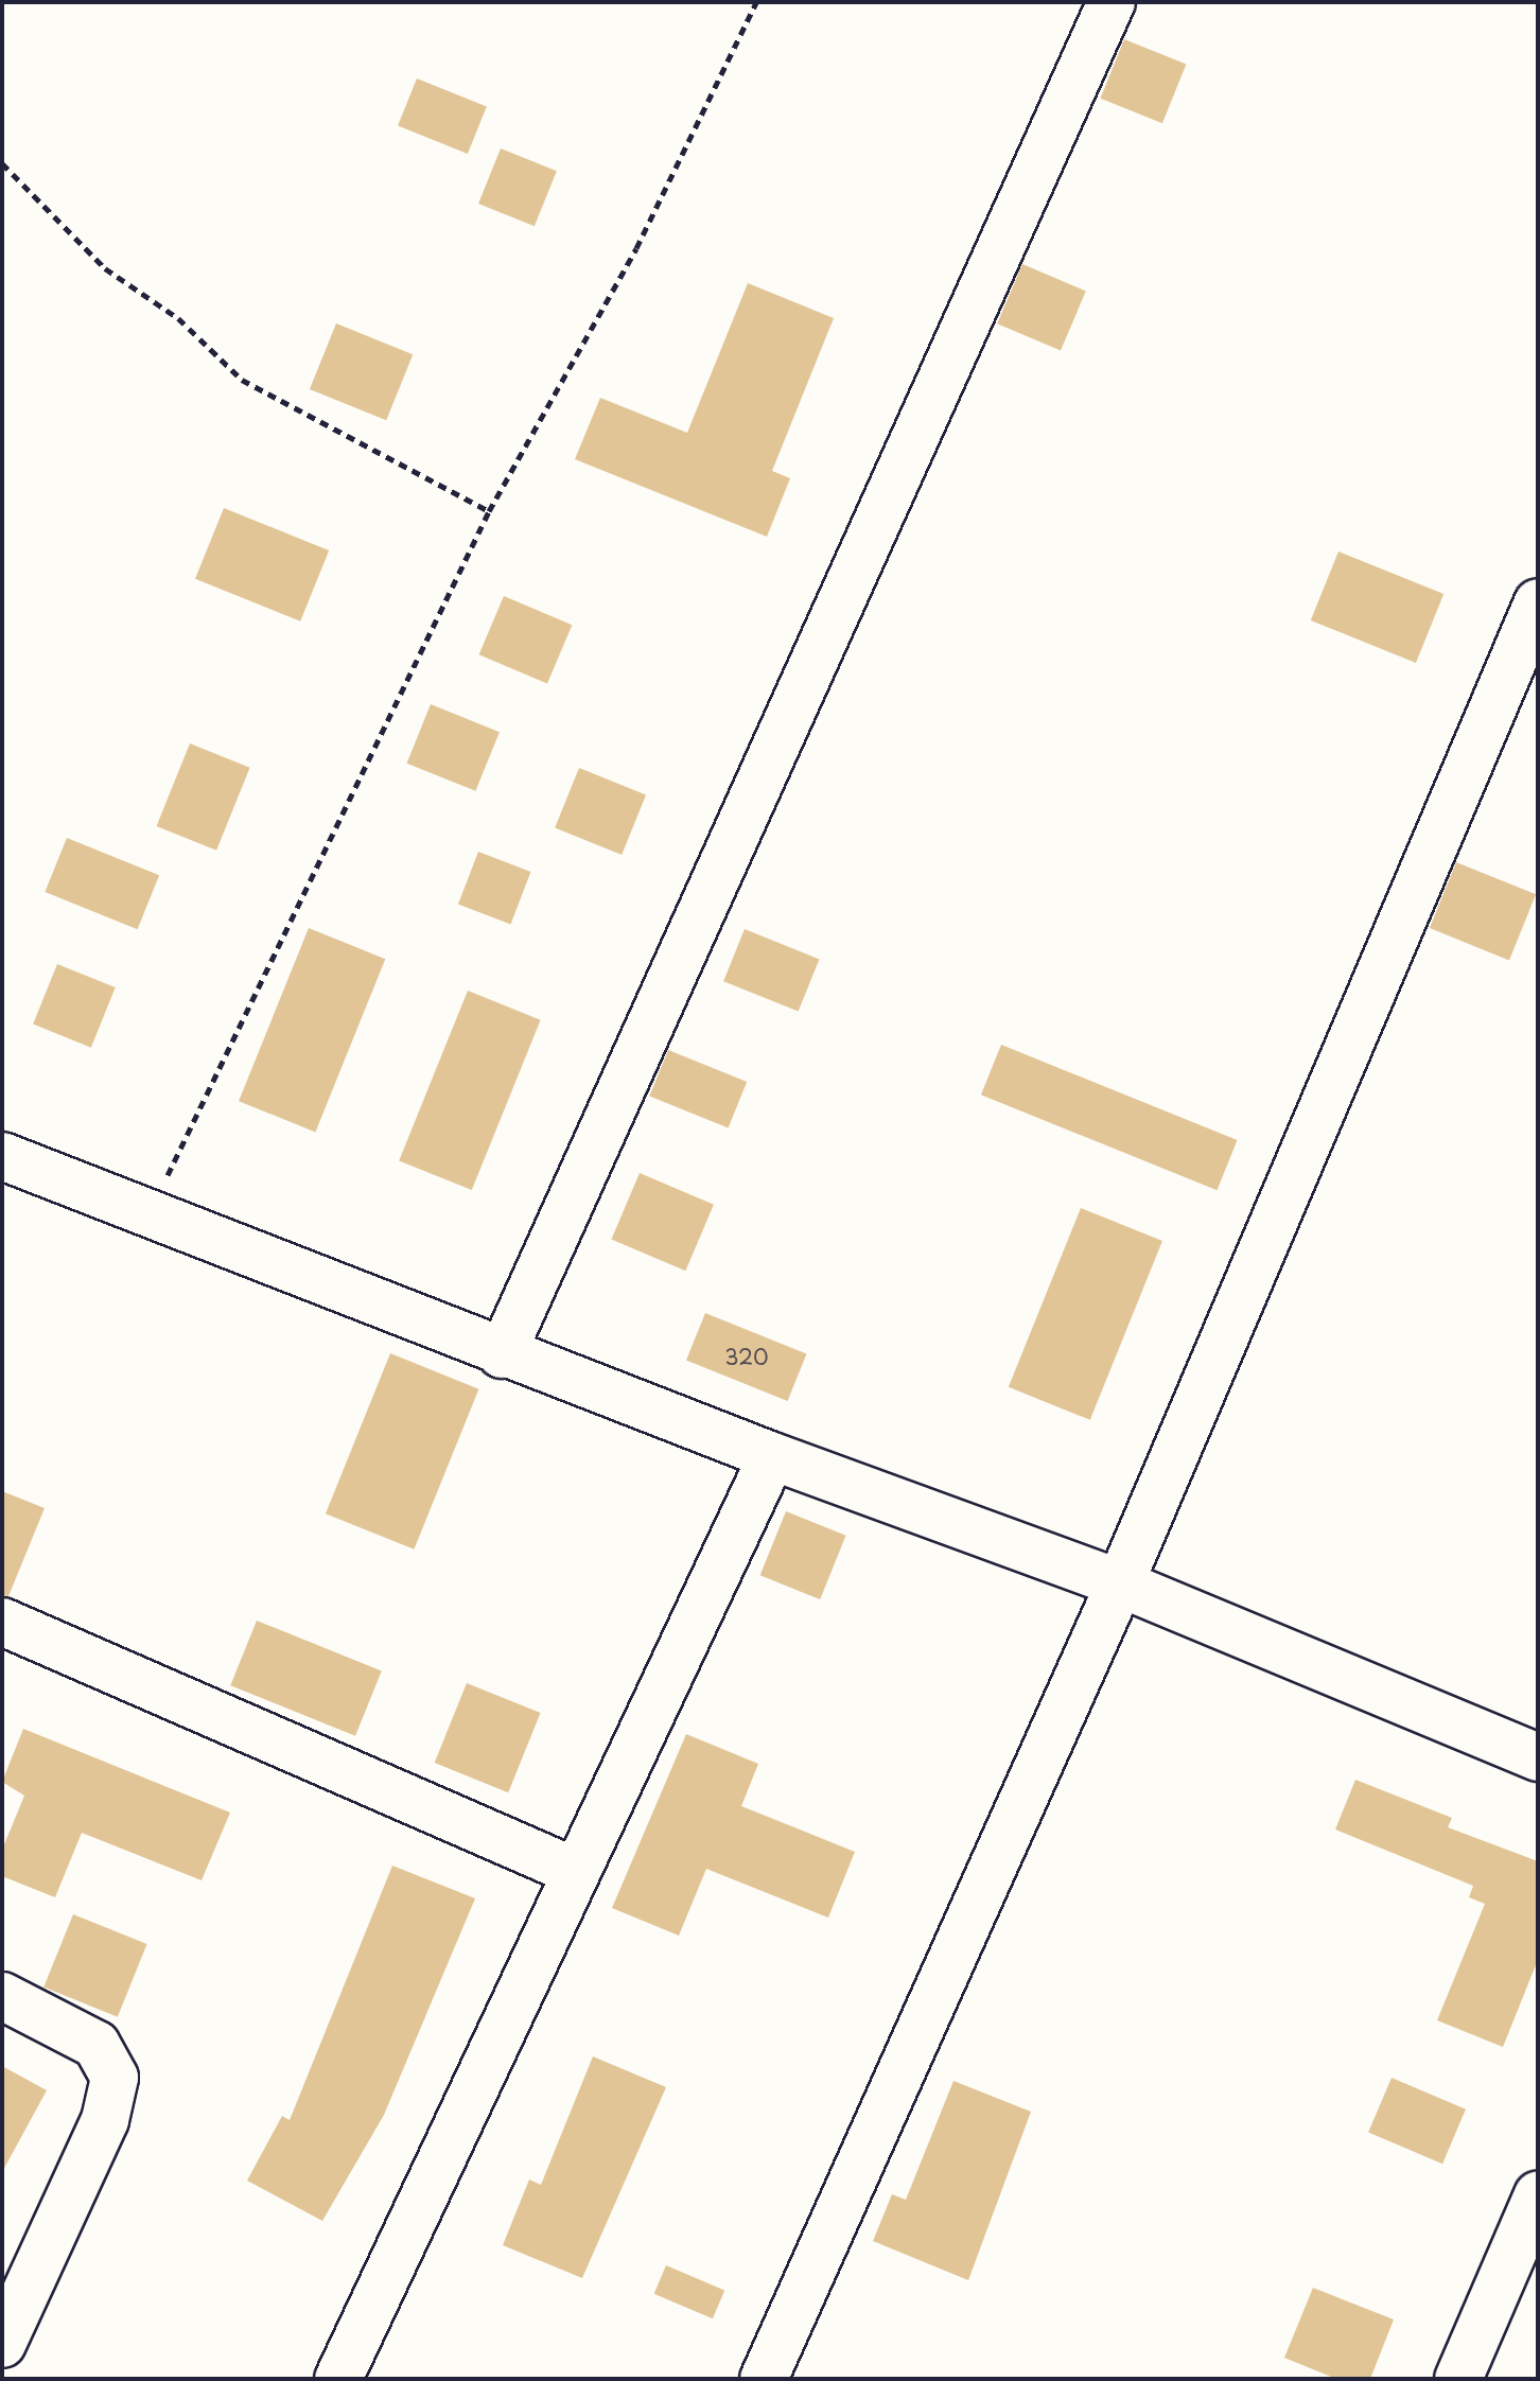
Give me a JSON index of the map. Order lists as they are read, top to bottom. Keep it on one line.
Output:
{"house_numbers":["320"]}
